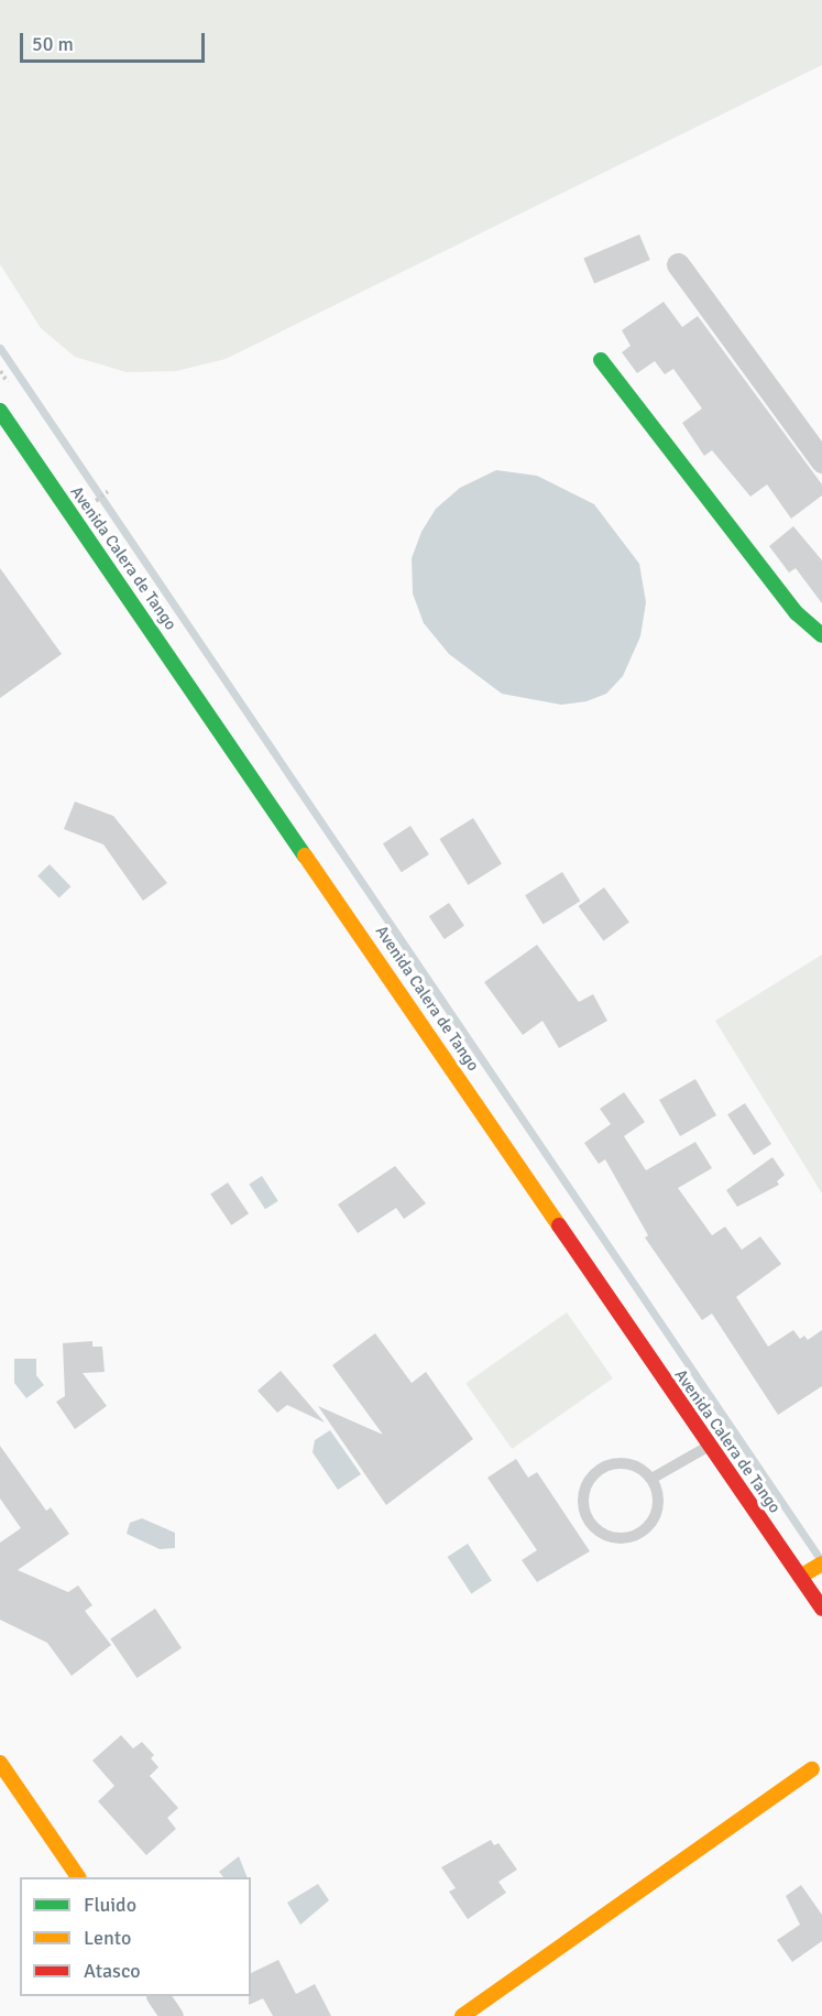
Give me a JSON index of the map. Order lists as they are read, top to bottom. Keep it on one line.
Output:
{"streets":{"main road":["Avenida Calera de Tango"]},"legend":["Fluido","Lento","Atasco"],"scale_bar":"50 m"}
